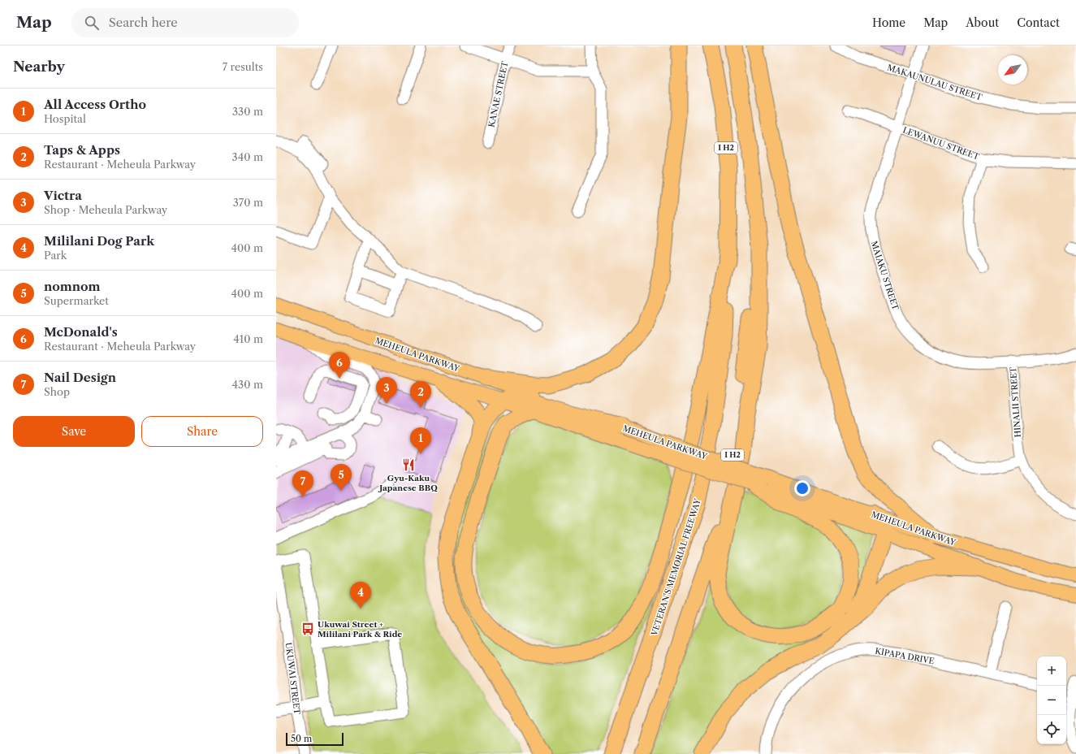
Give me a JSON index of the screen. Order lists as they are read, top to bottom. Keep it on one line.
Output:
{"streets":{"highway":["I H2","VETERAN'S MEMORIAL FREEWAY"],"main road":["MEHEULA PARKWAY"],"street":["MAKAUNULAU STREET","KANAE STREET","LEWANUU STREET","MAIAKU STREET","HINALII STREET","KIPAPA DRIVE","UKUWAI STREET"]},"crossings":[["MAKAUNULAU STREET","MAIAKU STREET"],["LEWANUU STREET","MAIAKU STREET"],["MAIAKU STREET","HINALII STREET"]],"places":{"restaurant":["Gyu-Kaku Japanese BBQ"],"bus stop":["Ukuwai Street + Mililani Park & Ride"]},"scale_bar":"50 m","north":"bottom left","page":{"header":"Map","search":"Search here","nav":["Home","Map","About","Contact"],"heading":["Nearby","7 results"],"list":[{"mark":"1","name":"All Access Ortho","note":"Hospital","value":"330 m"},{"mark":"2","name":"Taps & Apps","note":"Restaurant · Meheula Parkway","value":"340 m"},{"mark":"3","name":"Victra","note":"Shop · Meheula Parkway","value":"370 m"},{"mark":"4","name":"Mililani Dog Park","note":"Park","value":"400 m"},{"mark":"5","name":"nomnom","note":"Supermarket","value":"400 m"},{"mark":"6","name":"McDonald's","note":"Restaurant · Meheula Parkway","value":"410 m"},{"mark":"7","name":"Nail Design","note":"Shop","value":"430 m"}],"pins":["6","3","2","1","5","7","4"],"buttons":["Save","Share"],"map_buttons":["+","−"],"scale":"50 m"}}
